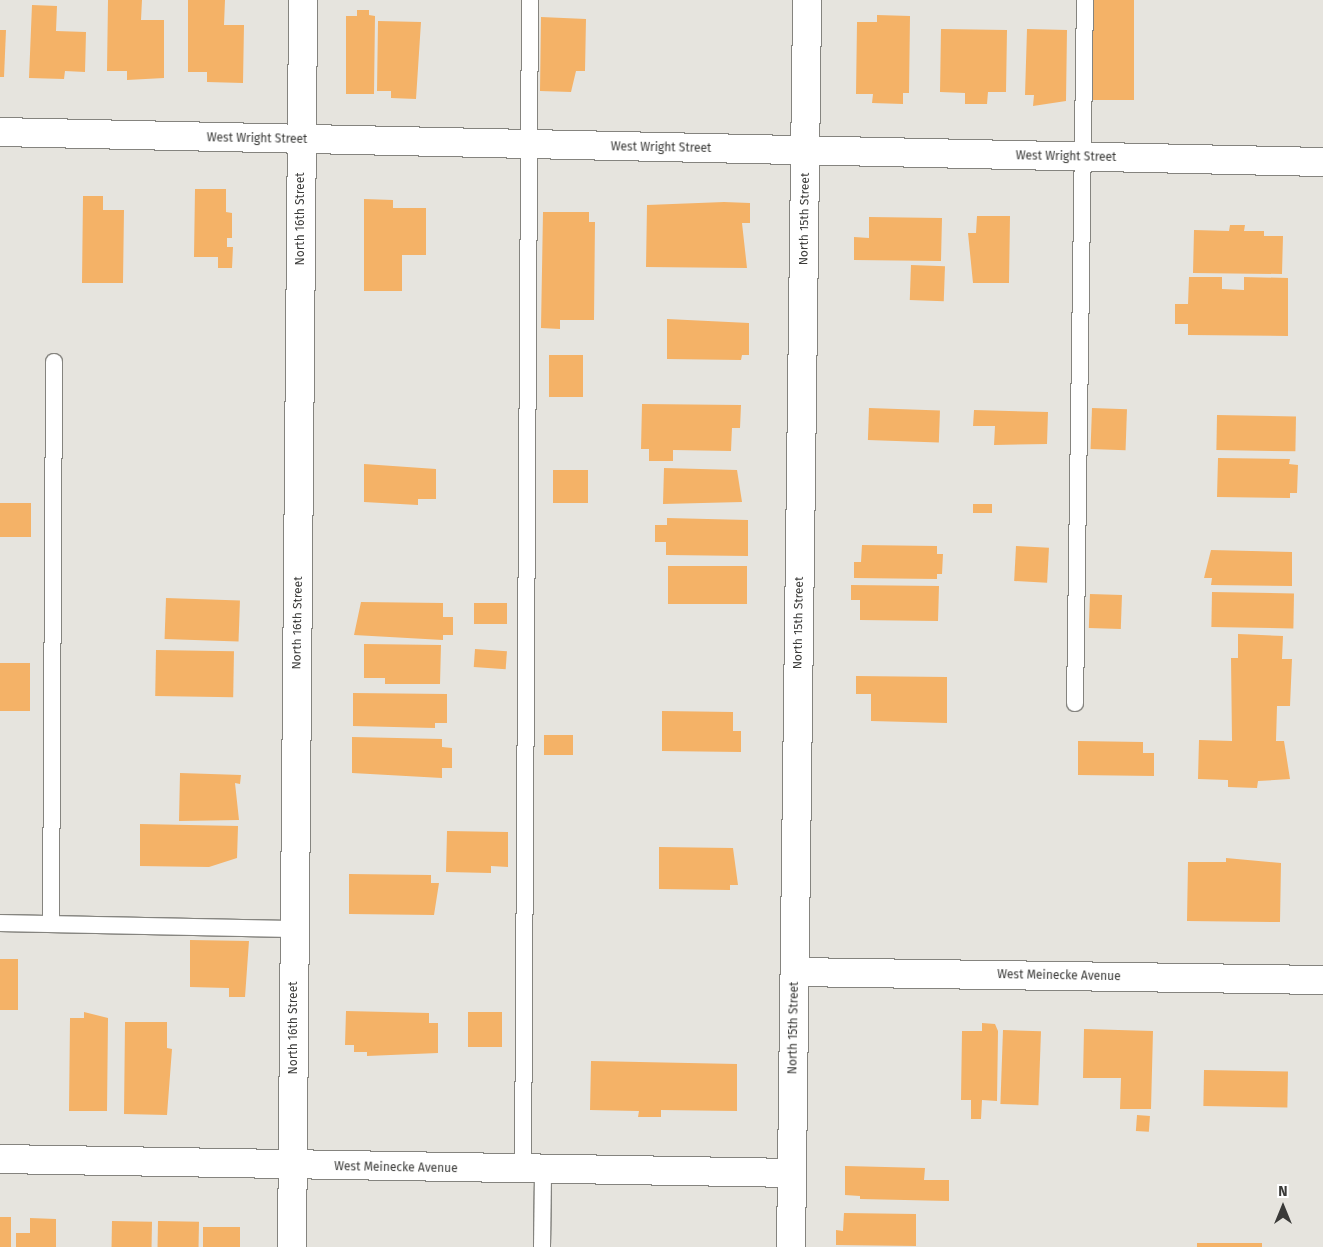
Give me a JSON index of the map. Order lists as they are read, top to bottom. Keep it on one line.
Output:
{"streets":{"street":["West Wright Street","North 16th Street","North 15th Street","West Meinecke Avenue"]},"crossings":[["West Wright Street","North 16th Street"],["West Wright Street","North 15th Street"],["North 16th Street","West Meinecke Avenue"],["North 15th Street","West Meinecke Avenue"]],"north":"top"}
